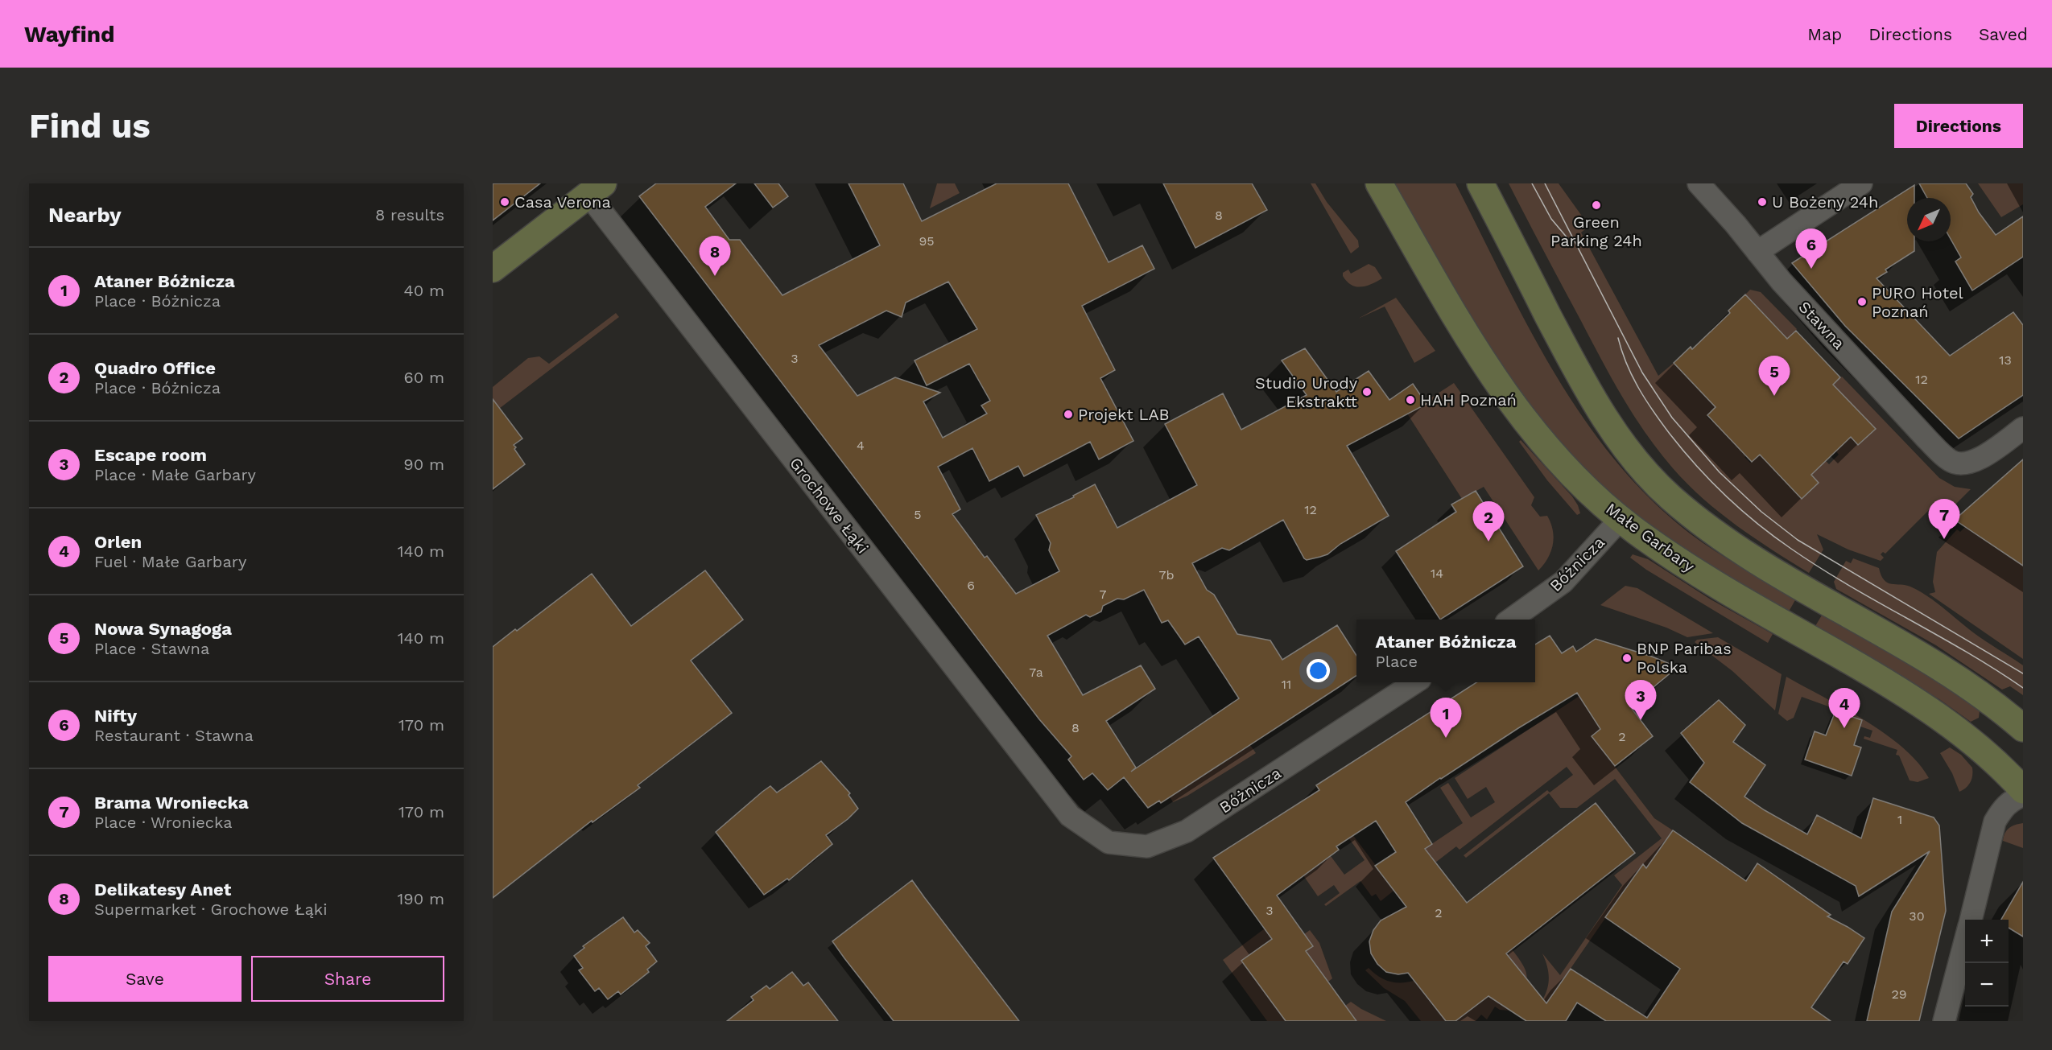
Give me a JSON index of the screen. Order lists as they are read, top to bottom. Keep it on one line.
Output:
{"streets":{"street":["Stawna","Grochowe Łąki","Małe Garbary","Bóżnicza"]},"crossings":[["Grochowe Łąki","Bóżnicza"],["Małe Garbary","Bóżnicza"]],"places":["Casa Verona","U Bożeny 24h","Green Parking 24h","PURO Hotel Poznań","Studio Urody Ekstraktt","HAH Poznań","Projekt LAB","BNP Paribas Polska"],"house_numbers":["8","95","3","13","12","4","12","5","14","7b","6","7","7a","11","8","2","1","3","2","30","29"],"north":"bottom left","page":{"header":"Wayfind","nav":["Map","Directions","Saved"],"buttons":["Directions",["Save","Share"]],"title":"Find us","heading":["Nearby","8 results"],"pins":["6","8","5","7","2","3","4","1"],"list":[{"mark":"1","name":"Ataner Bóżnicza","note":"Place · Bóżnicza","value":"40 m"},{"mark":"2","name":"Quadro Office","note":"Place · Bóżnicza","value":"60 m"},{"mark":"3","name":"Escape room","note":"Place · Małe Garbary","value":"90 m"},{"mark":"4","name":"Orlen","note":"Fuel · Małe Garbary","value":"140 m"},{"mark":"5","name":"Nowa Synagoga","note":"Place · Stawna","value":"140 m"},{"mark":"6","name":"Nifty","note":"Restaurant · Stawna","value":"170 m"},{"mark":"7","name":"Brama Wroniecka","note":"Place · Wroniecka","value":"170 m"},{"mark":"8","name":"Delikatesy Anet","note":"Supermarket · Grochowe Łąki","value":"190 m"}],"popup":["Ataner Bóżnicza","Place"],"map_buttons":["+","−"]}}
